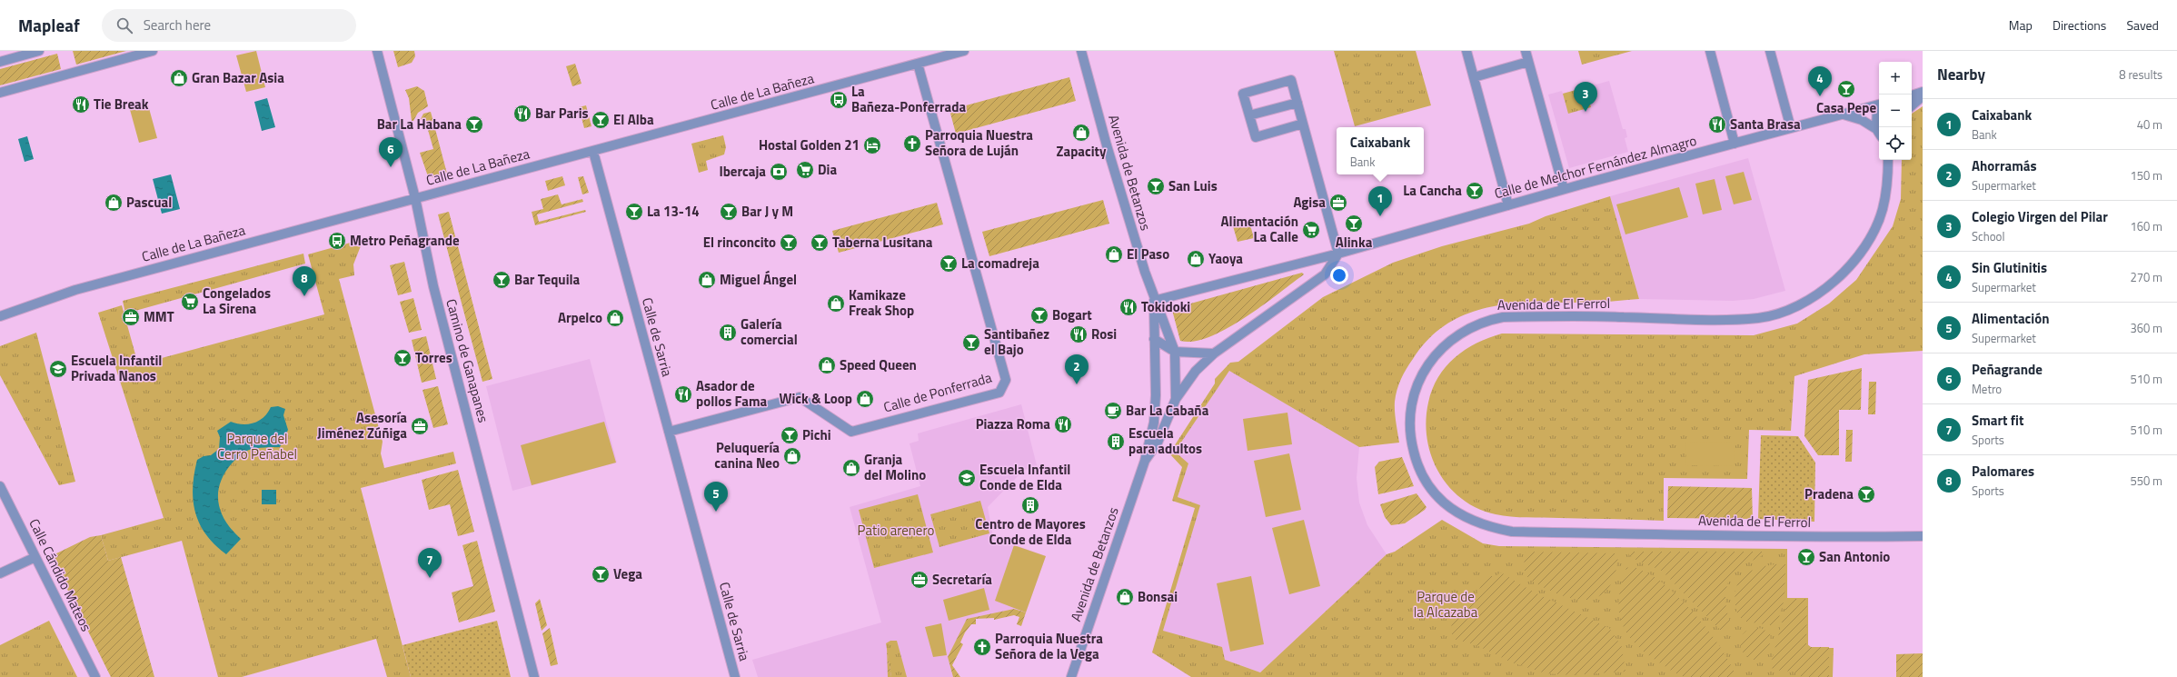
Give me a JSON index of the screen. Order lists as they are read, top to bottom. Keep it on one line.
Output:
{"streets":{"street":["Calle de La Bañeza","Calle de Melchor Fernández Almagro","Avenida de Betanzos","Avenida de El Ferrol","Calle de Sarria","Camino de Ganapanes","Calle de Ponferrada","Calle Cándido Mateos"]},"crossings":[["Calle de La Bañeza","Calle de Sarria"],["Calle de La Bañeza","Camino de Ganapanes"],["Calle de La Bañeza","Calle de Ponferrada"],["Calle de Melchor Fernández Almagro","Avenida de Betanzos"],["Calle de Sarria","Calle de Ponferrada"]],"parks":["Parque del Cerro Peñabel","Patio arenero","Parque de la Alcazaba"],"places":{"shop":["Gran Bazar Asia","Zapacity","Pascual","El Paso","Yaoya","Miguel Ángel","Kamikaze Freak Shop","Arpelco","Speed Queen","Wick & Loop","Peluquería canina Neo","Granja del Molino","Bonsai"],"bar":["Casa Pepe","El Alba","Bar La Habana","San Luis","La Cancha","La 13-14","Bar J y M","Alinka","El rinconcito","Taberna Lusitana","La comadreja","Bar Tequila","Bogart","Santibañez el Bajo","Torres","Pichi","Pradena","San Antonio","Vega"],"bus stop":["La Bañeza-Ponferrada","Metro Peñagrande"],"restaurant":["Tie Break","Bar Paris","Santa Brasa","Tokidoki","Rosi","Asador de pollos Fama","Piazza Roma"],"church":["Parroquia Nuestra Señora de Luján","Parroquia Nuestra Señora de la Vega"],"hotel":["Hostal Golden 21"],"supermarket":["Dia","Alimentación La Calle","Congelados La Sirena"],"bank":["Ibercaja"],"office":["Agisa","MMT","Asesoría Jiménez Zúñiga","Secretaría"],"building":["Galería comercial","Escuela para adultos","Centro de Mayores Conde de Elda"],"school or university":["Escuela Infantil Privada Nanos","Escuela Infantil Conde de Elda"],"cafe":["Bar La Cabaña"]},"page":{"header":"Mapleaf","search":"Search here","nav":["Map","Directions","Saved"],"heading":["Nearby","8 results"],"map_buttons":["+","−"],"pins":["4","3","6","1","8","2","5","7"],"list":[{"mark":"1","name":"Caixabank","note":"Bank","value":"40 m"},{"mark":"2","name":"Ahorramás","note":"Supermarket","value":"150 m"},{"mark":"3","name":"Colegio Virgen del Pilar","note":"School","value":"160 m"},{"mark":"4","name":"Sin Glutinitis","note":"Supermarket","value":"270 m"},{"mark":"5","name":"Alimentación","note":"Supermarket","value":"360 m"},{"mark":"6","name":"Peñagrande","note":"Metro","value":"510 m"},{"mark":"7","name":"Smart fit","note":"Sports","value":"510 m"},{"mark":"8","name":"Palomares","note":"Sports","value":"550 m"}],"popup":["Caixabank","Bank"]}}
